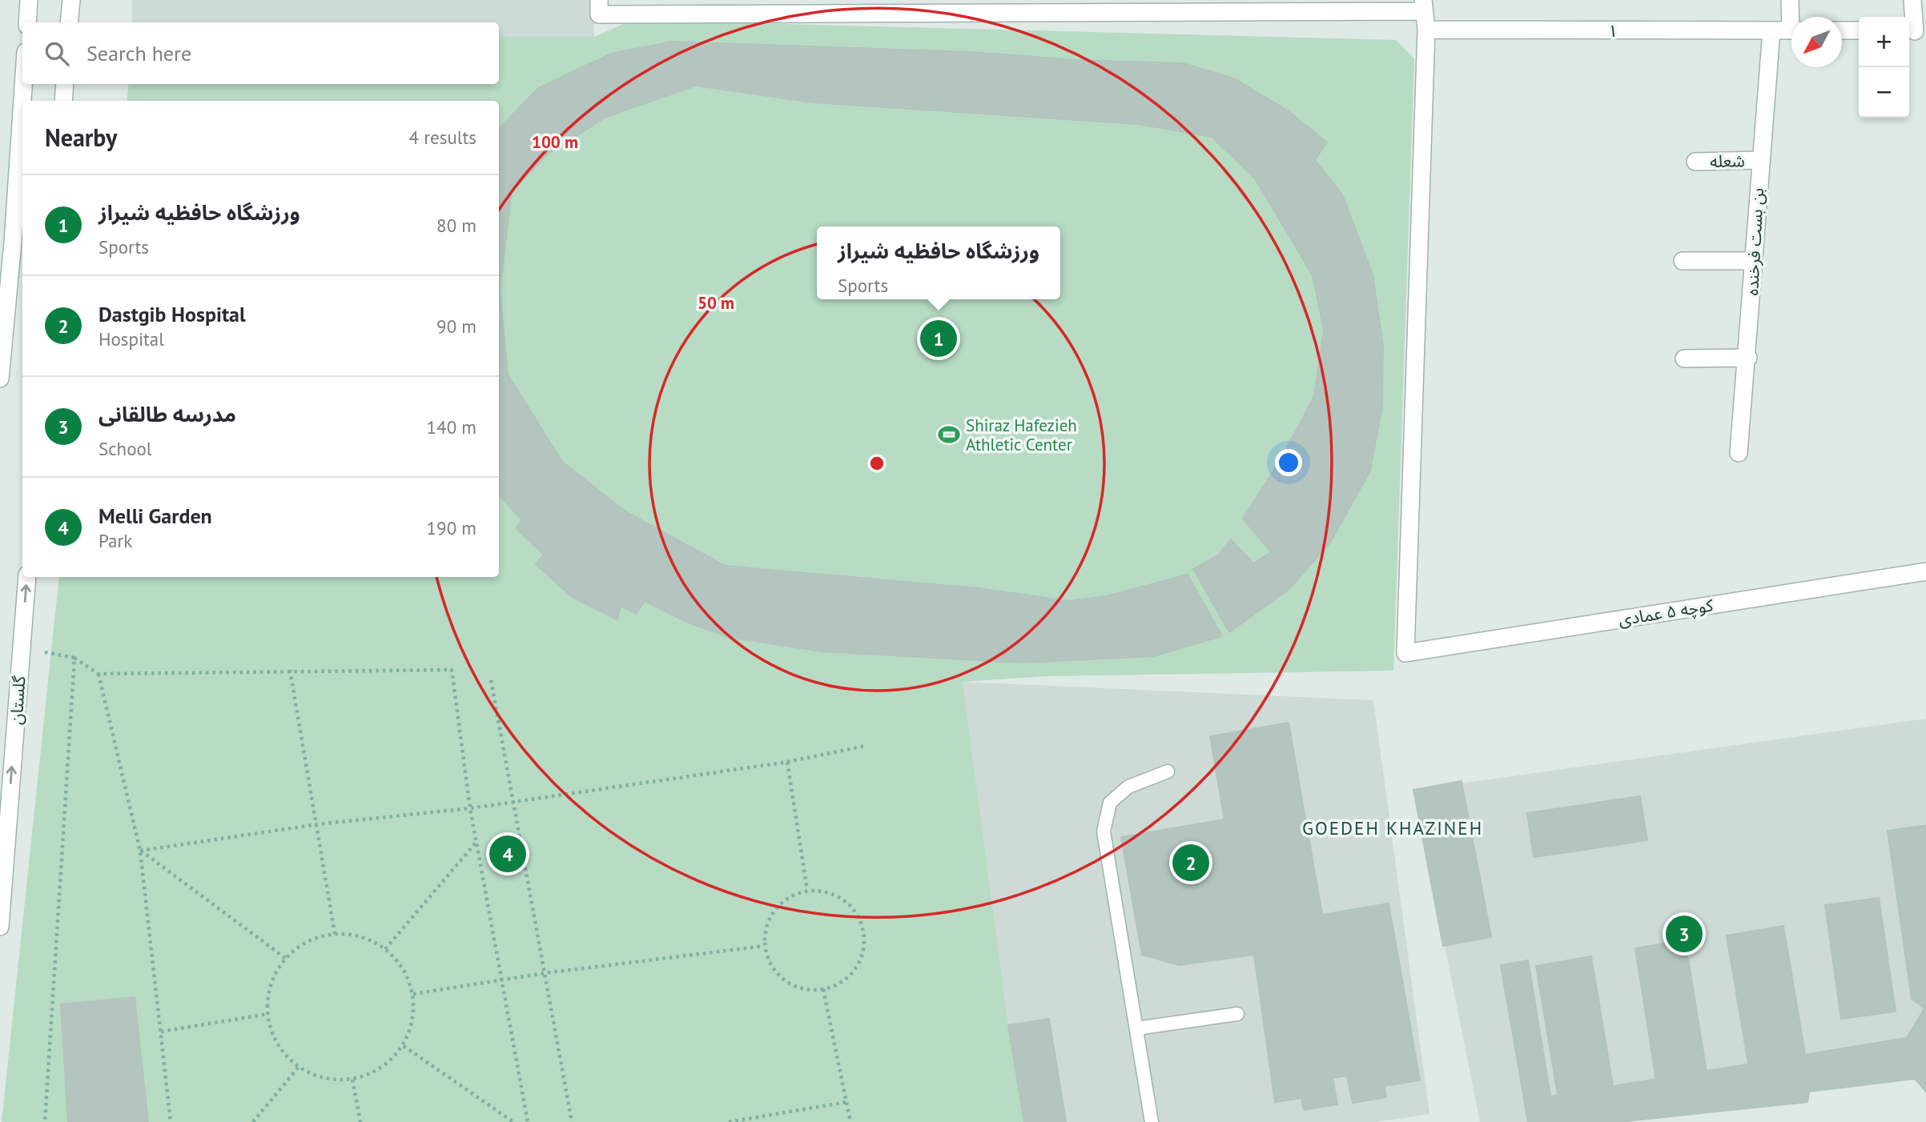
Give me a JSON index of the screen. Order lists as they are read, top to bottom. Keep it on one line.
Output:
{"streets":{"street":["۱","شعله","بن بست فرخنده","کوچه ۵ عمادی","گلستان"]},"crossings":[["۱","بن بست فرخنده"],["۱","کوچه ۵ عمادی"],["شعله","بن بست فرخنده"]],"one_way":["گلستان"],"districts":["GOEDEH KHAZINEH"],"places":{"sports":["Shiraz Hafezieh Athletic Center"]},"north":"bottom left","page":{"map_buttons":["+","−"],"search":"Search here","heading":["Nearby","4 results"],"list":[{"mark":"1","name":"ورزشگاه حافظیه شیراز","note":"Sports","value":"80 m"},{"mark":"2","name":"Dastgib Hospital","note":"Hospital","value":"90 m"},{"mark":"3","name":"مدرسه طالقانی","note":"School","value":"140 m"},{"mark":"4","name":"Melli Garden","note":"Park","value":"190 m"}],"popup":["ورزشگاه حافظیه شیراز","Sports"],"pins":["1","4","2","3"]},"rings":["100 m","50 m"]}
